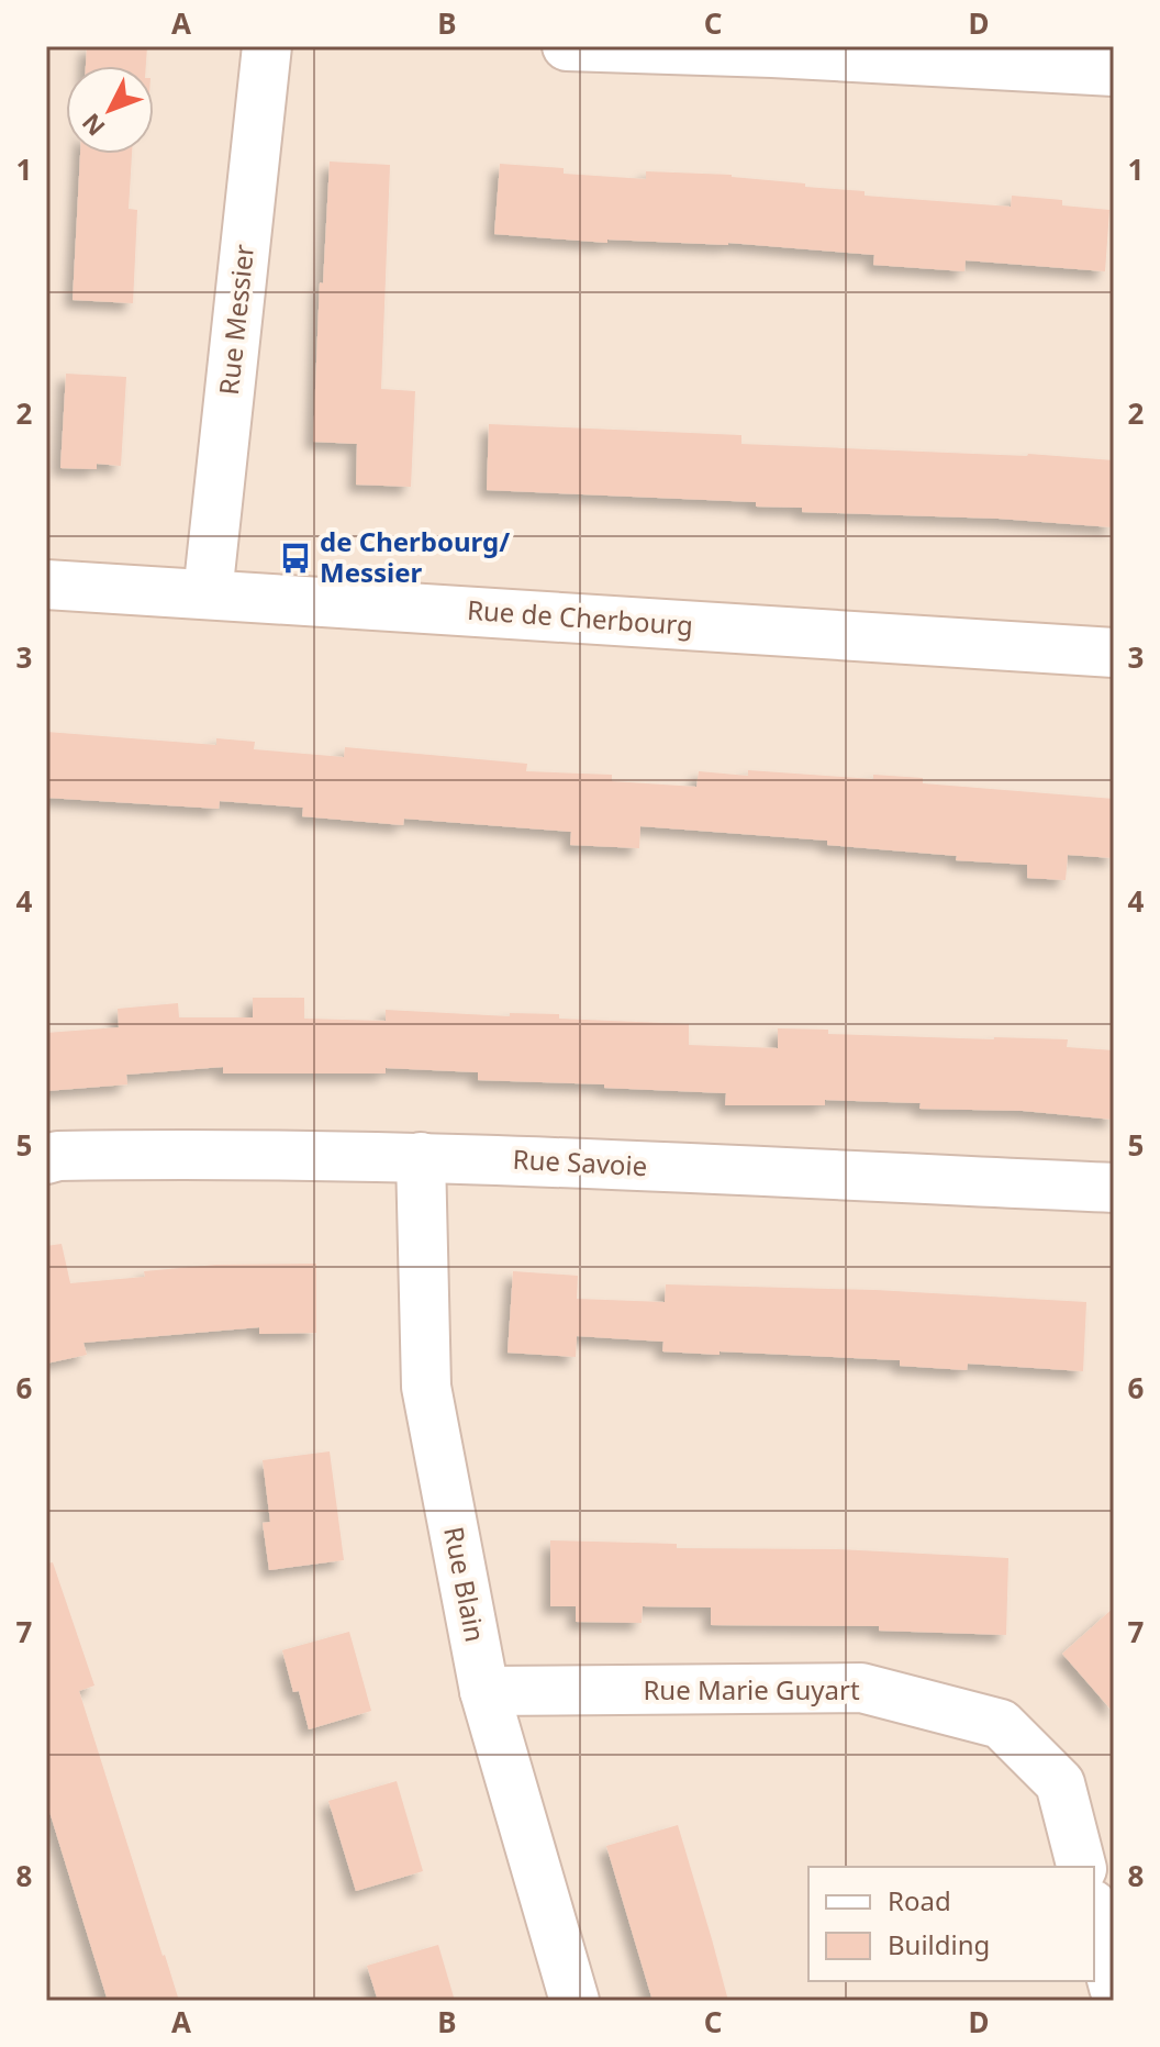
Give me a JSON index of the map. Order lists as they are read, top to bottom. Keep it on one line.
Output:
{"streets":{"street":["Rue Messier","Rue de Cherbourg","Rue Savoie","Rue Blain","Rue Marie Guyart"]},"crossings":[["Rue Messier","Rue de Cherbourg"],["Rue Savoie","Rue Blain"],["Rue Blain","Rue Marie Guyart"]],"places":{"bus stop":["de Cherbourg/ Messier"]},"legend":["Road","Building"],"north":"bottom left","grid":{"columns":["A","B","C","D"],"rows":["1","2","3","4","5","6","7","8"]}}
